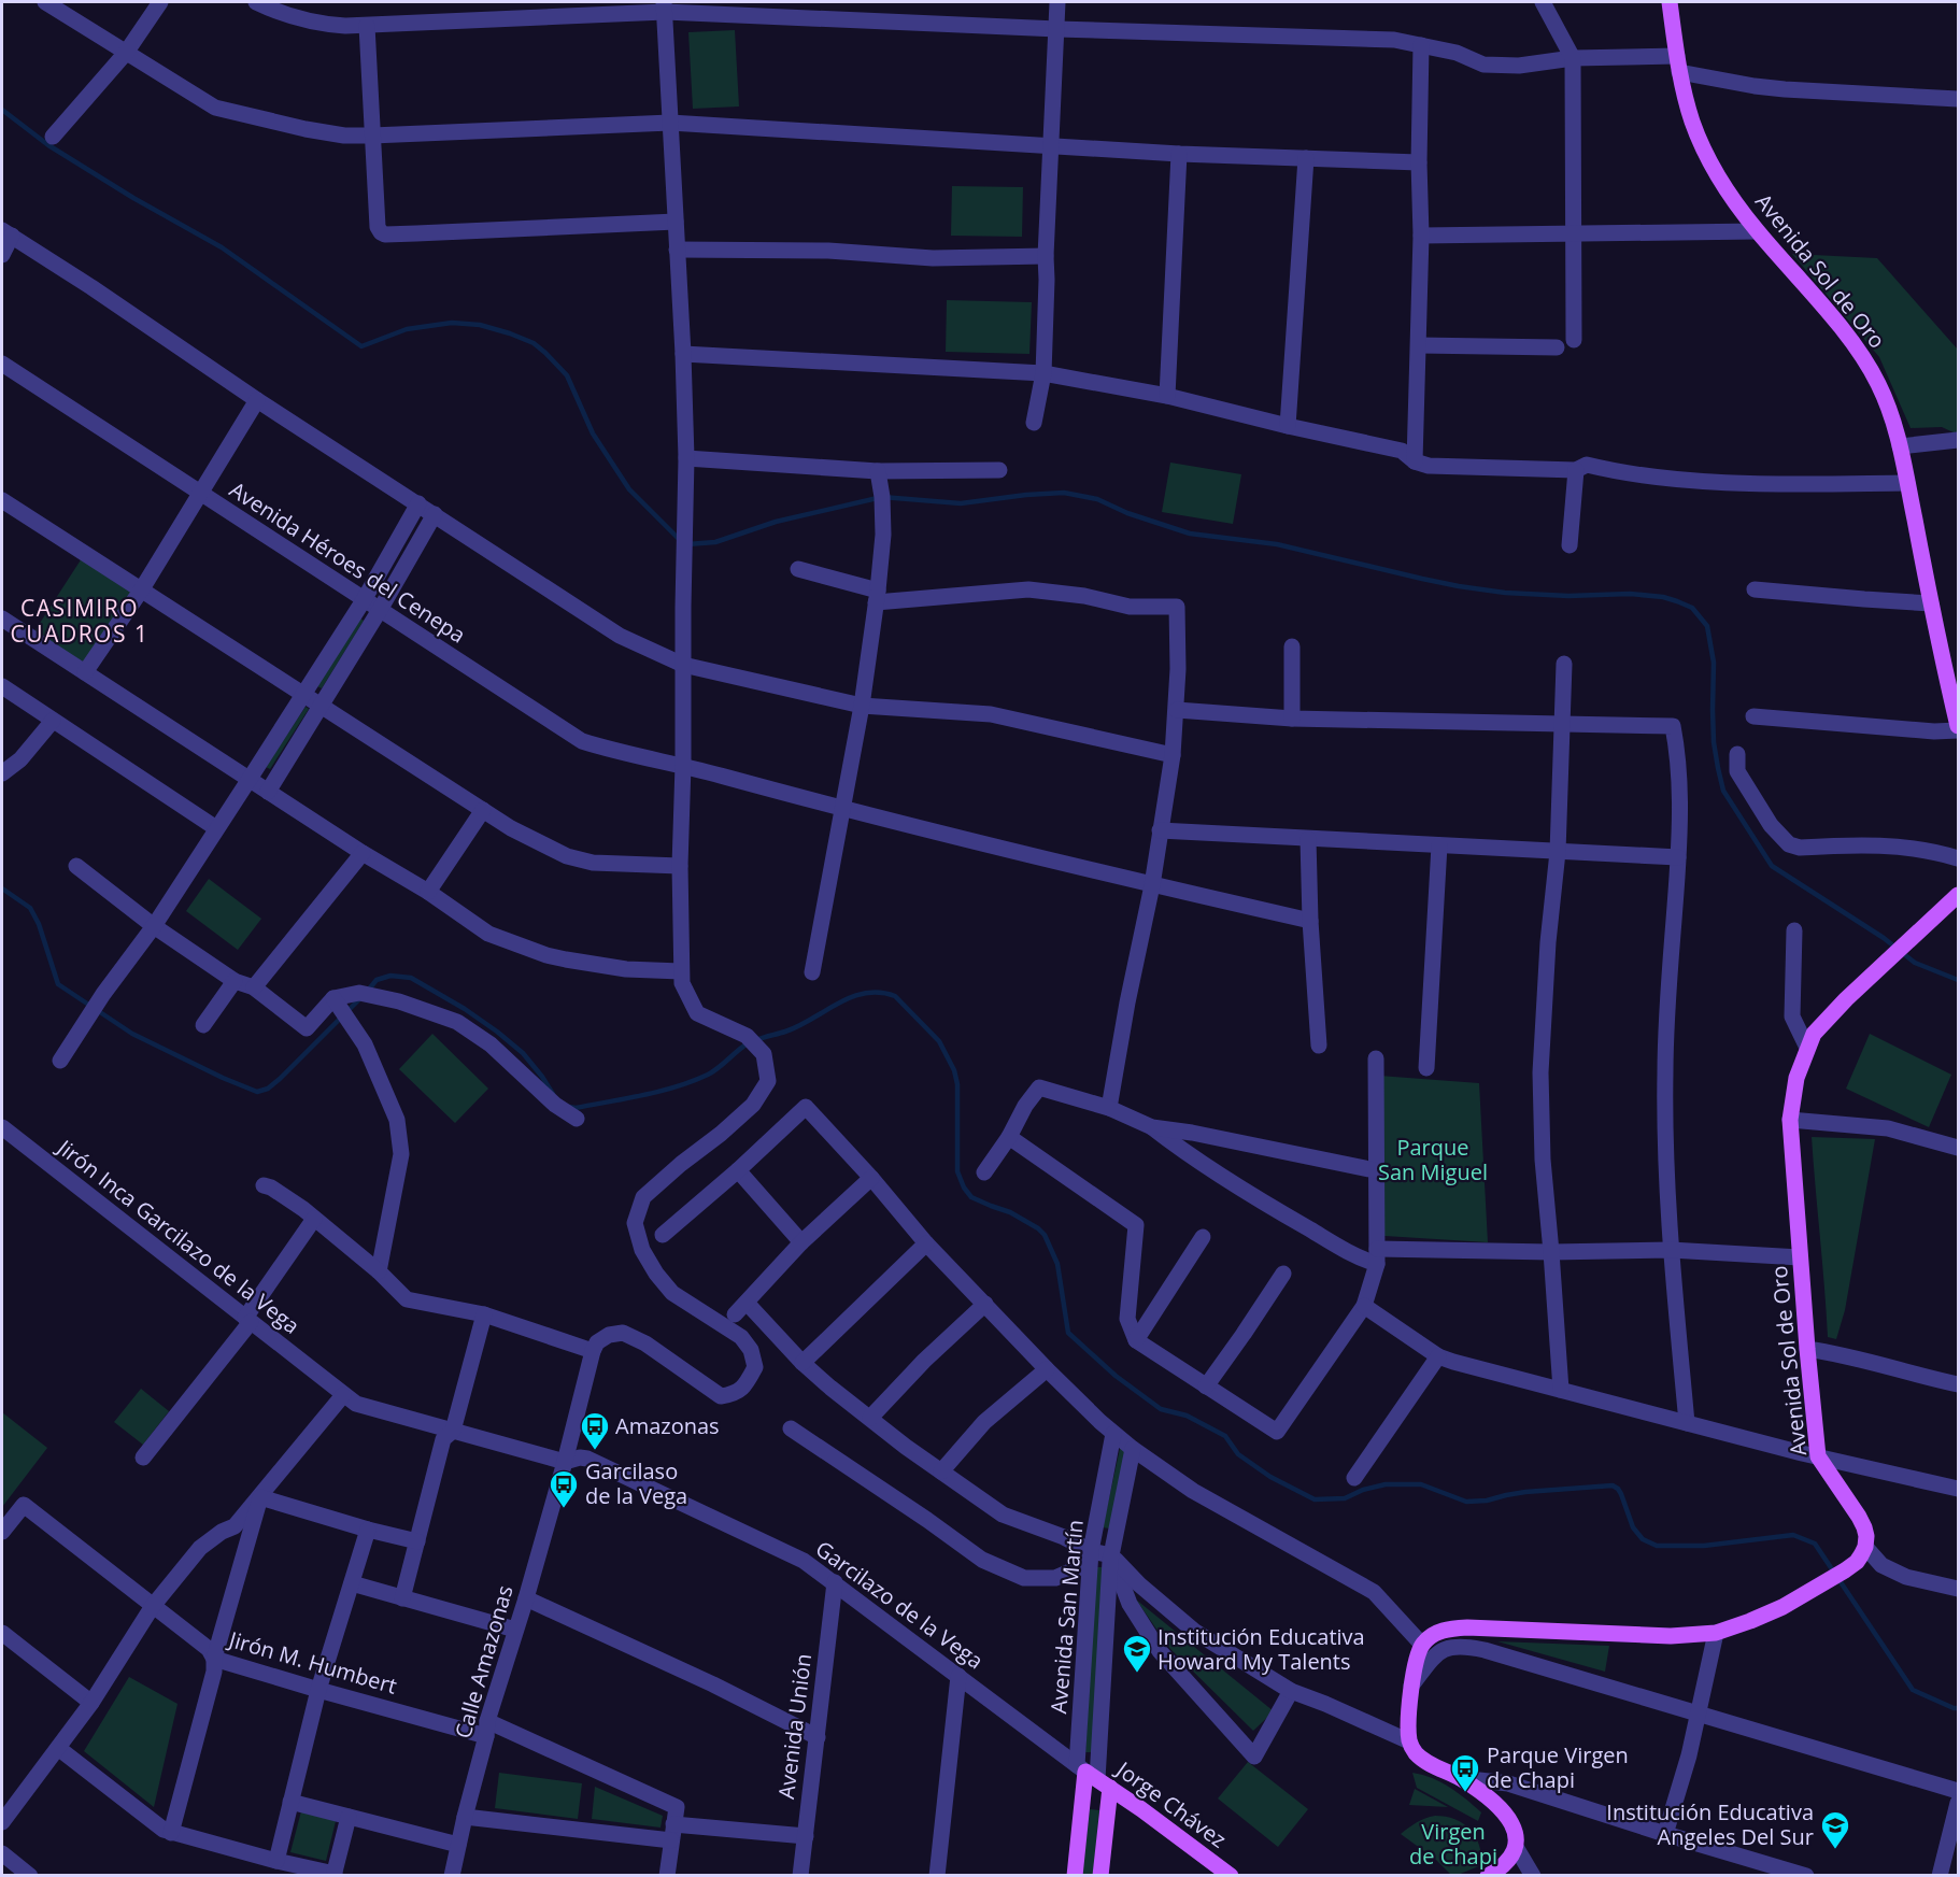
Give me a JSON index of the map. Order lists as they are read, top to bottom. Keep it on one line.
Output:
{"streets":{"main road":["Avenida Sol de Oro","Avenida San Martín","Jorge Chávez"],"street":["Avenida Héroes del Cenepa","Jirón Inca Garcilazo de la Vega","Garcilazo de la Vega","Calle Amazonas","Jirón M. Humbert","Avenida Unión"]},"crossings":[["Jirón Inca Garcilazo de la Vega","Garcilazo de la Vega"],["Garcilazo de la Vega","Avenida San Martín"],["Garcilazo de la Vega","Calle Amazonas"],["Garcilazo de la Vega","Avenida Unión"],["Garcilazo de la Vega","Jorge Chávez"],["Avenida San Martín","Jorge Chávez"],["Calle Amazonas","Jirón M. Humbert"]],"districts":["CASIMIRO CUADROS 1"],"parks":["Parque San Miguel","Virgen de Chapi"],"places":{"bus stop":["Amazonas","Garcilaso de la Vega","Parque Virgen de Chapi"],"school or university":["Institución Educativa Howard My Talents","Institución Educativa Angeles Del Sur"]}}
